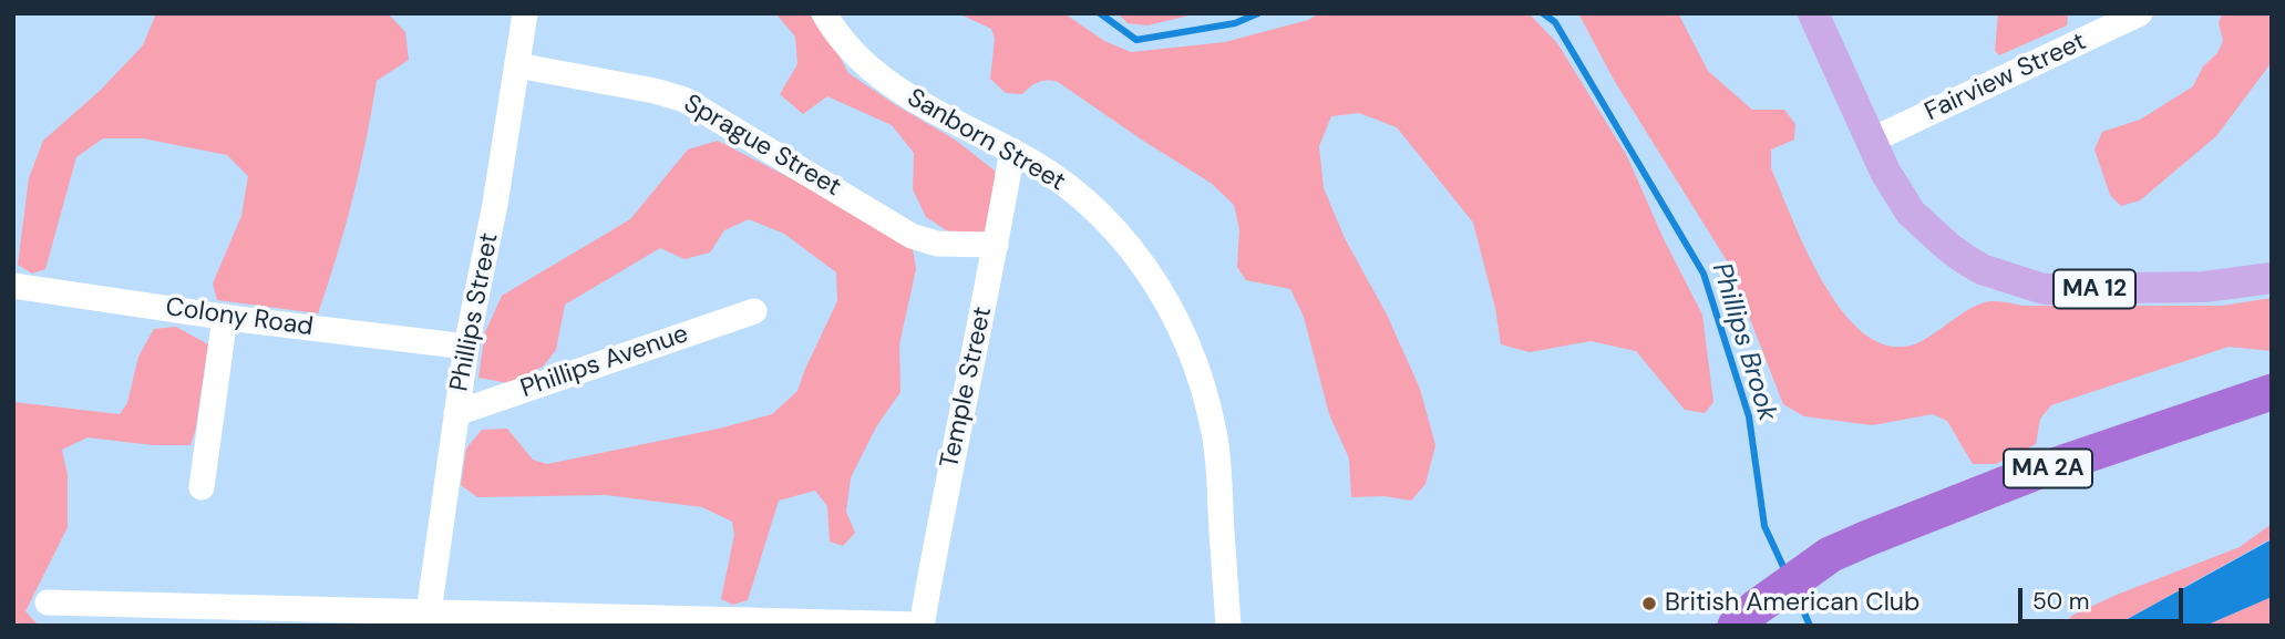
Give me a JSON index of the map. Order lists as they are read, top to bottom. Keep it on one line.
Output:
{"streets":{"highway":["MA 2A"],"main road":["MA 12"],"street":["Fairview Street","Sanborn Street","Sprague Street","Phillips Street","Colony Road","Phillips Avenue","Temple Street"]},"crossings":[["Fairview Street","MA 12"],["Sanborn Street","Temple Street"],["Sprague Street","Phillips Street"],["Sprague Street","Temple Street"],["Phillips Street","Colony Road"],["Phillips Street","Phillips Avenue"]],"water":["Phillips Brook"],"places":["British American Club"],"scale_bar":"50 m"}
